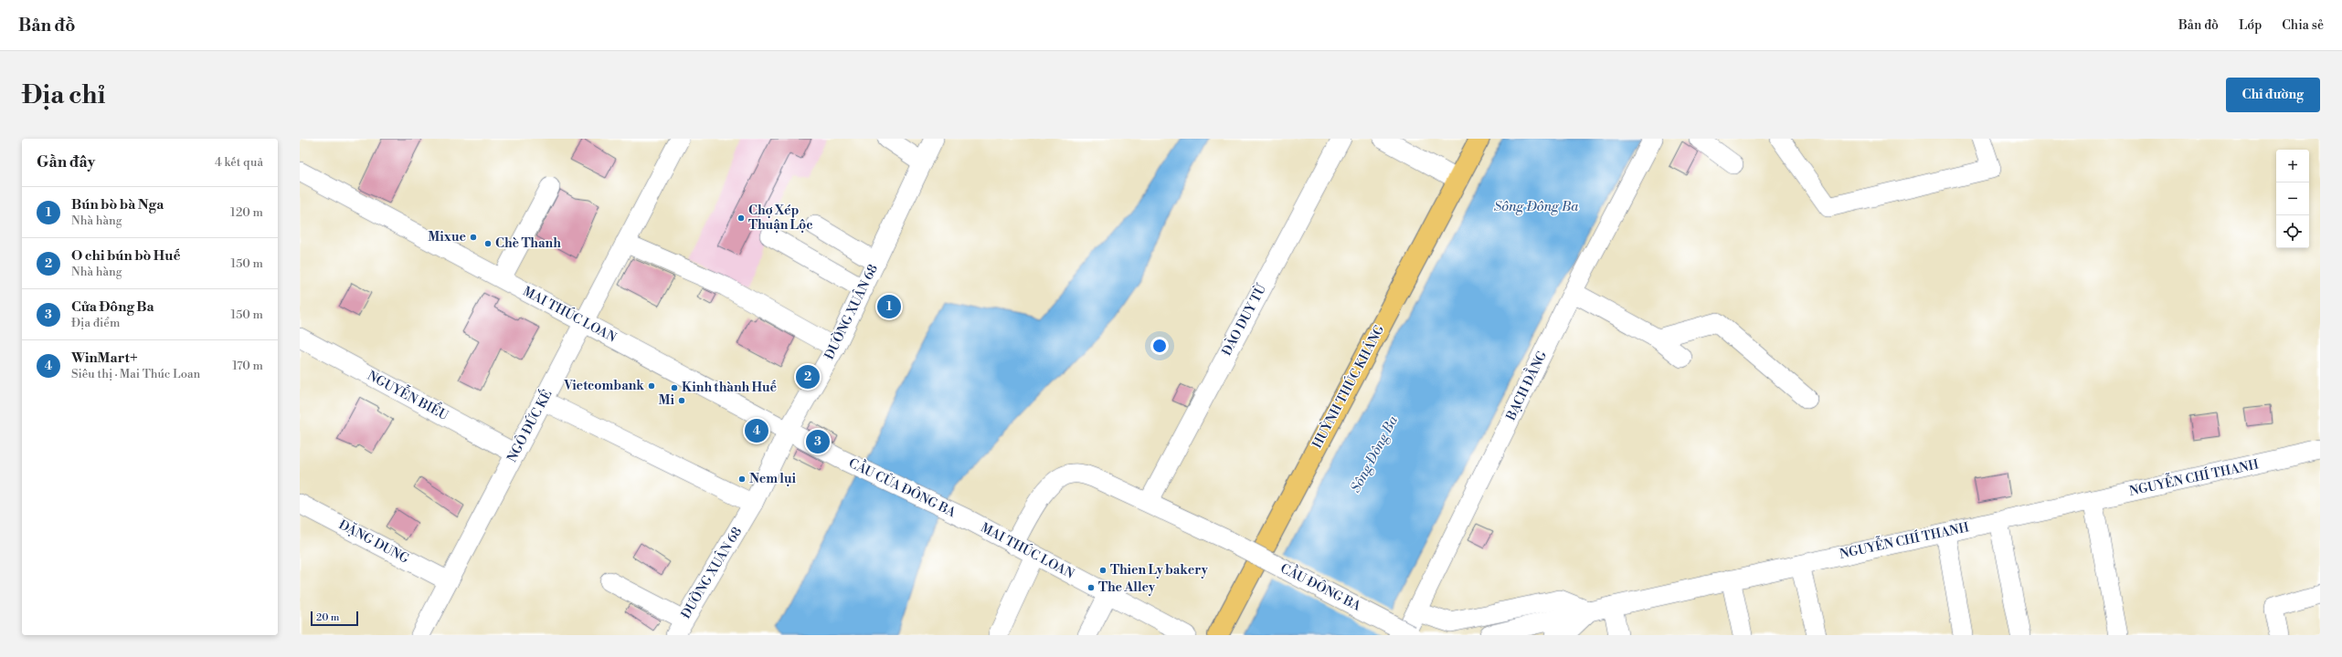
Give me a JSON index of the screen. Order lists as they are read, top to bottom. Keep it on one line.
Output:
{"streets":{"main road":["HUỲNH THÚC KHÁNG"],"street":["ĐƯỜNG XUÂN 68","MAI THÚC LOAN","ĐÀO DUY TỪ","BẠCH ĐẰNG","NGUYỄN BIỂU","NGÔ ĐỨC KẾ","NGUYỄN CHÍ THANH","CẦU CỬA ĐÔNG BA","ĐẶNG DUNG","CẦU ĐÔNG BA"]},"crossings":[["ĐƯỜNG XUÂN 68","MAI THÚC LOAN"],["MAI THÚC LOAN","NGÔ ĐỨC KẾ"],["MAI THÚC LOAN","CẦU CỬA ĐÔNG BA"],["ĐÀO DUY TỪ","CẦU ĐÔNG BA"],["NGUYỄN BIỂU","NGÔ ĐỨC KẾ"],["NGÔ ĐỨC KẾ","ĐẶNG DUNG"]],"water":["Sông Đông Ba"],"places":["Chợ Xép Thuận Lộc","Mixue","Chè Thanh","Vietcombank","Kinh thành Huế","Mi","Nem lụi","Thien Ly bakery","The Alley"],"scale_bar":"20 m","page":{"header":"Bản đồ","nav":["Bản đồ","Lớp","Chia sẻ"],"buttons":"Chỉ đường","title":"Địa chỉ","heading":["Gần đây","4 kết quả"],"map_buttons":["+","−"],"list":[{"mark":"1","name":"Bún bò bà Nga","note":"Nhà hàng","value":"120 m"},{"mark":"2","name":"O chi bún bò Huế","note":"Nhà hàng","value":"150 m"},{"mark":"3","name":"Cửa Đông Ba","note":"Địa điểm","value":"150 m"},{"mark":"4","name":"WinMart+","note":"Siêu thị · Mai Thúc Loan","value":"170 m"}],"pins":["1","2","4","3"],"scale":"20 m"}}
